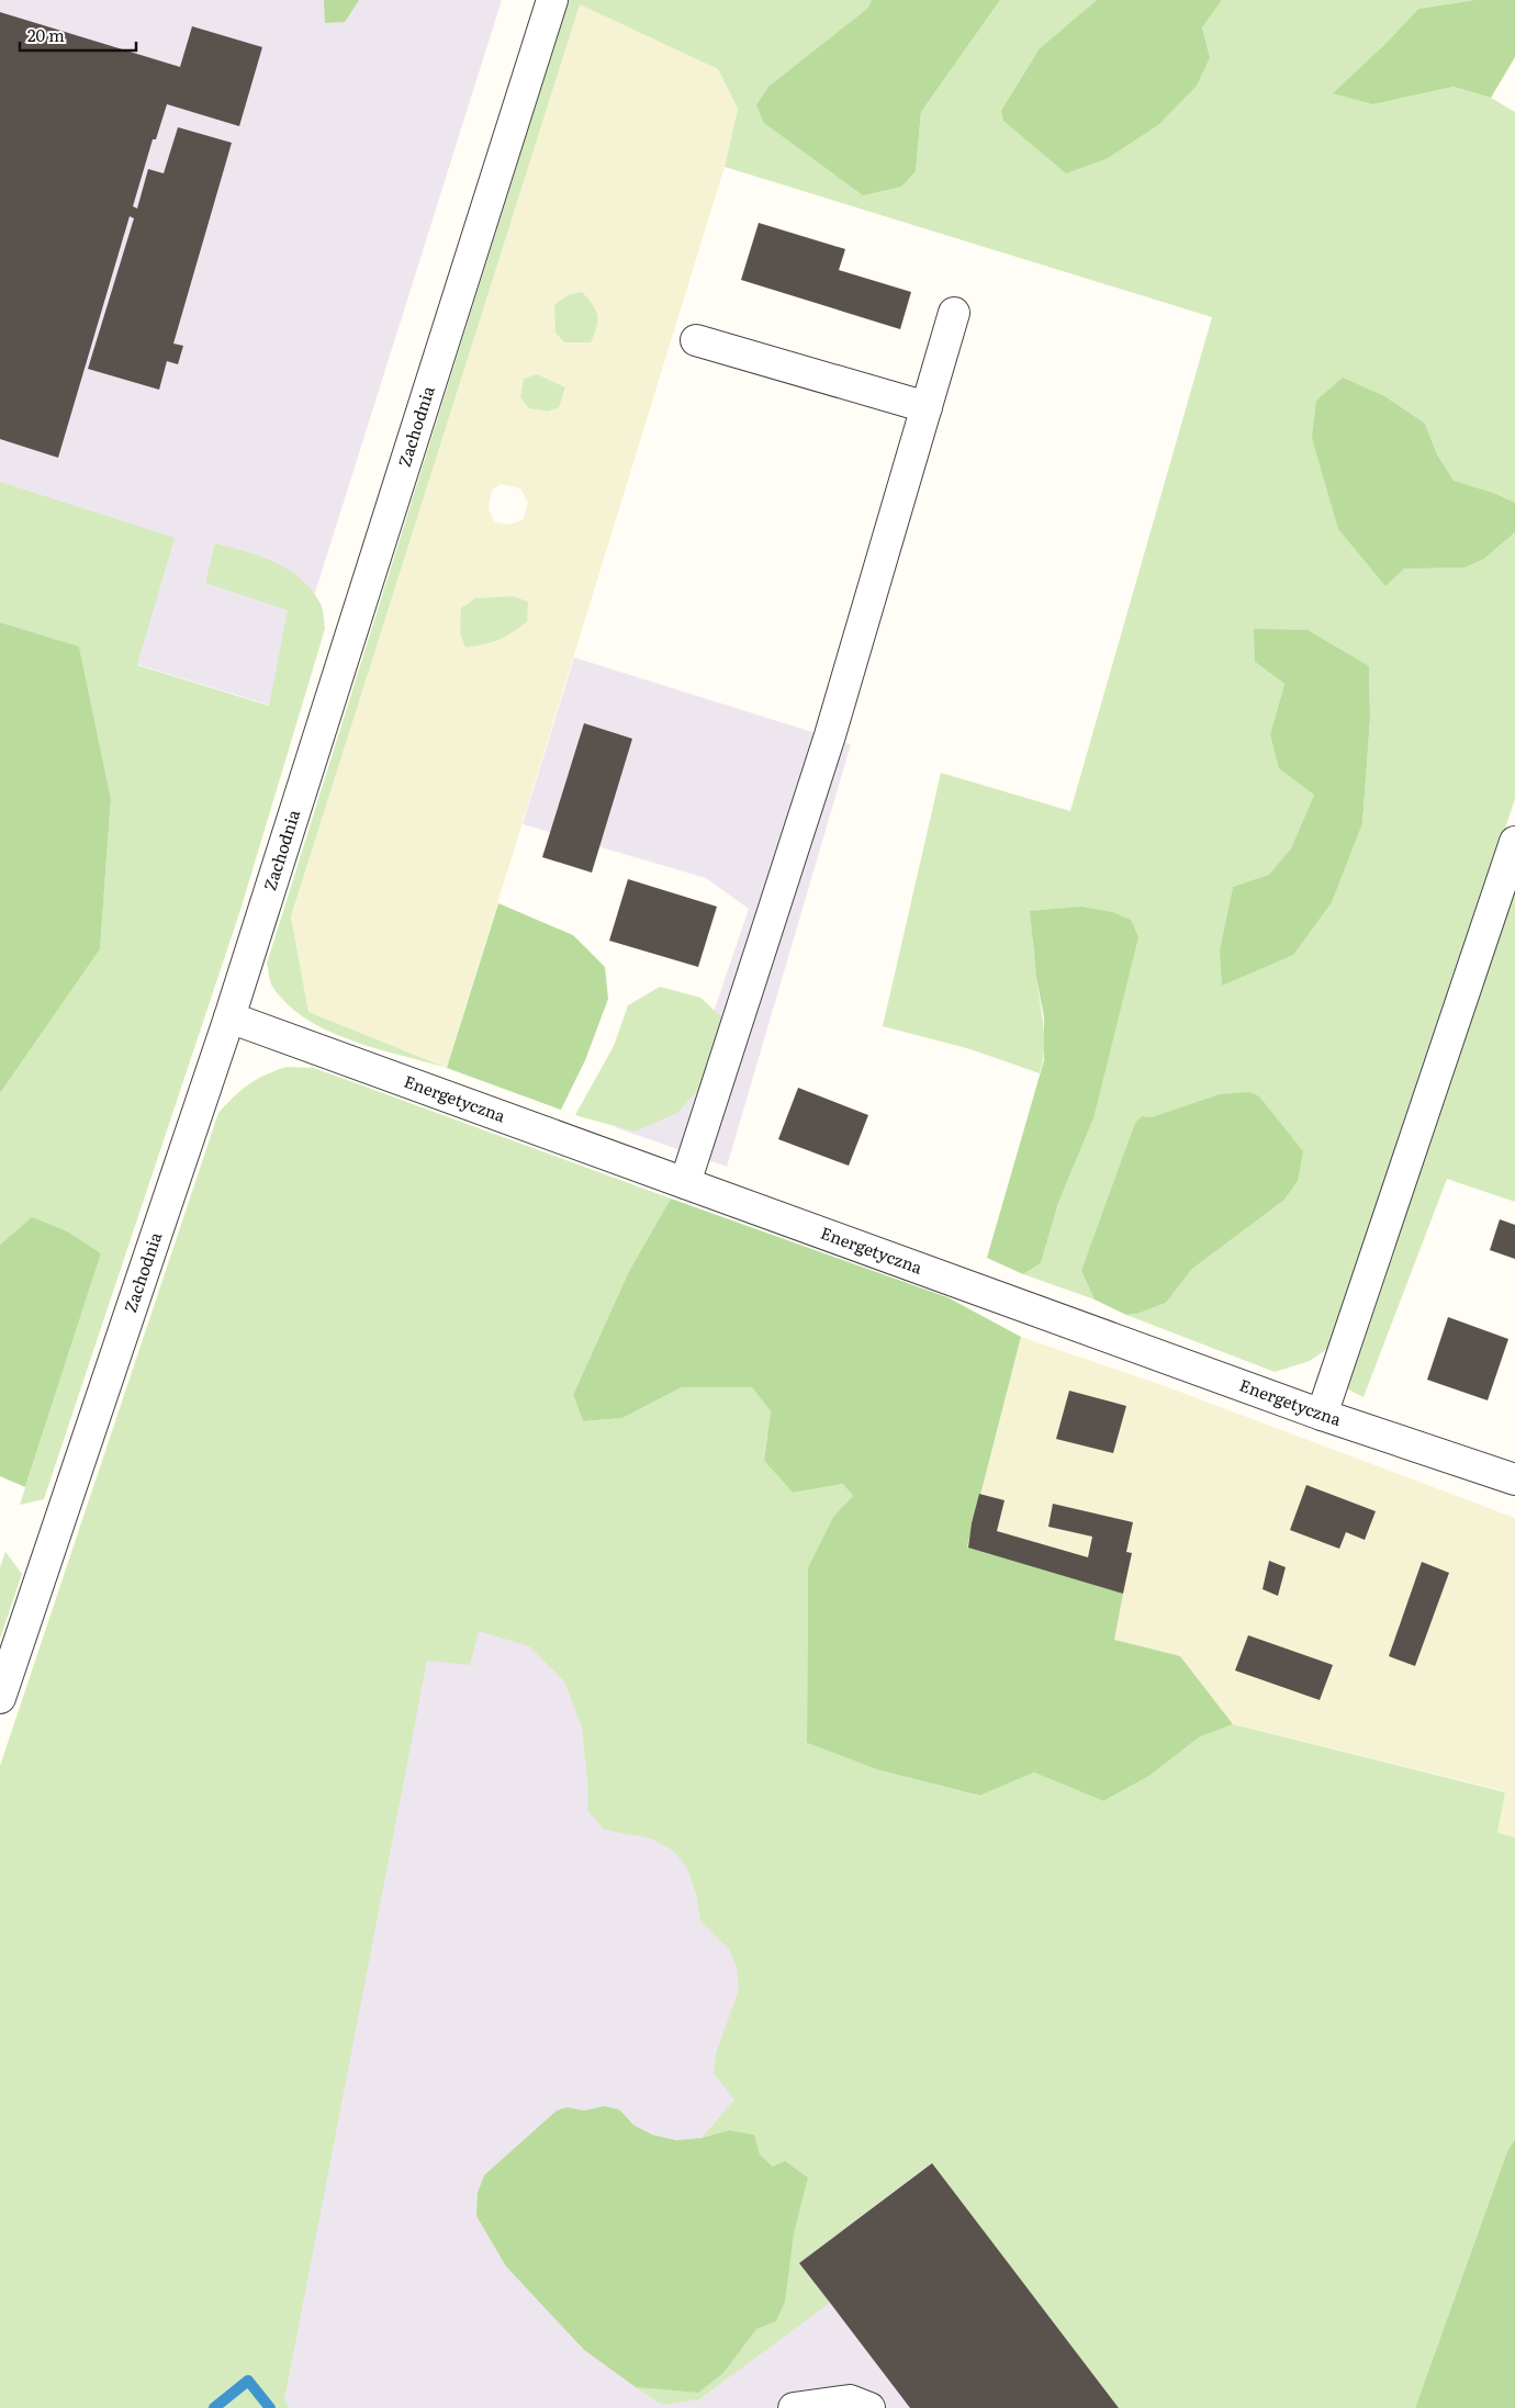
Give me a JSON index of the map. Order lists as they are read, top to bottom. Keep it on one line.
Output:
{"streets":{"street":["Zachodnia","Energetyczna"]},"crossings":[["Zachodnia","Energetyczna"]],"scale_bar":"20 m"}
